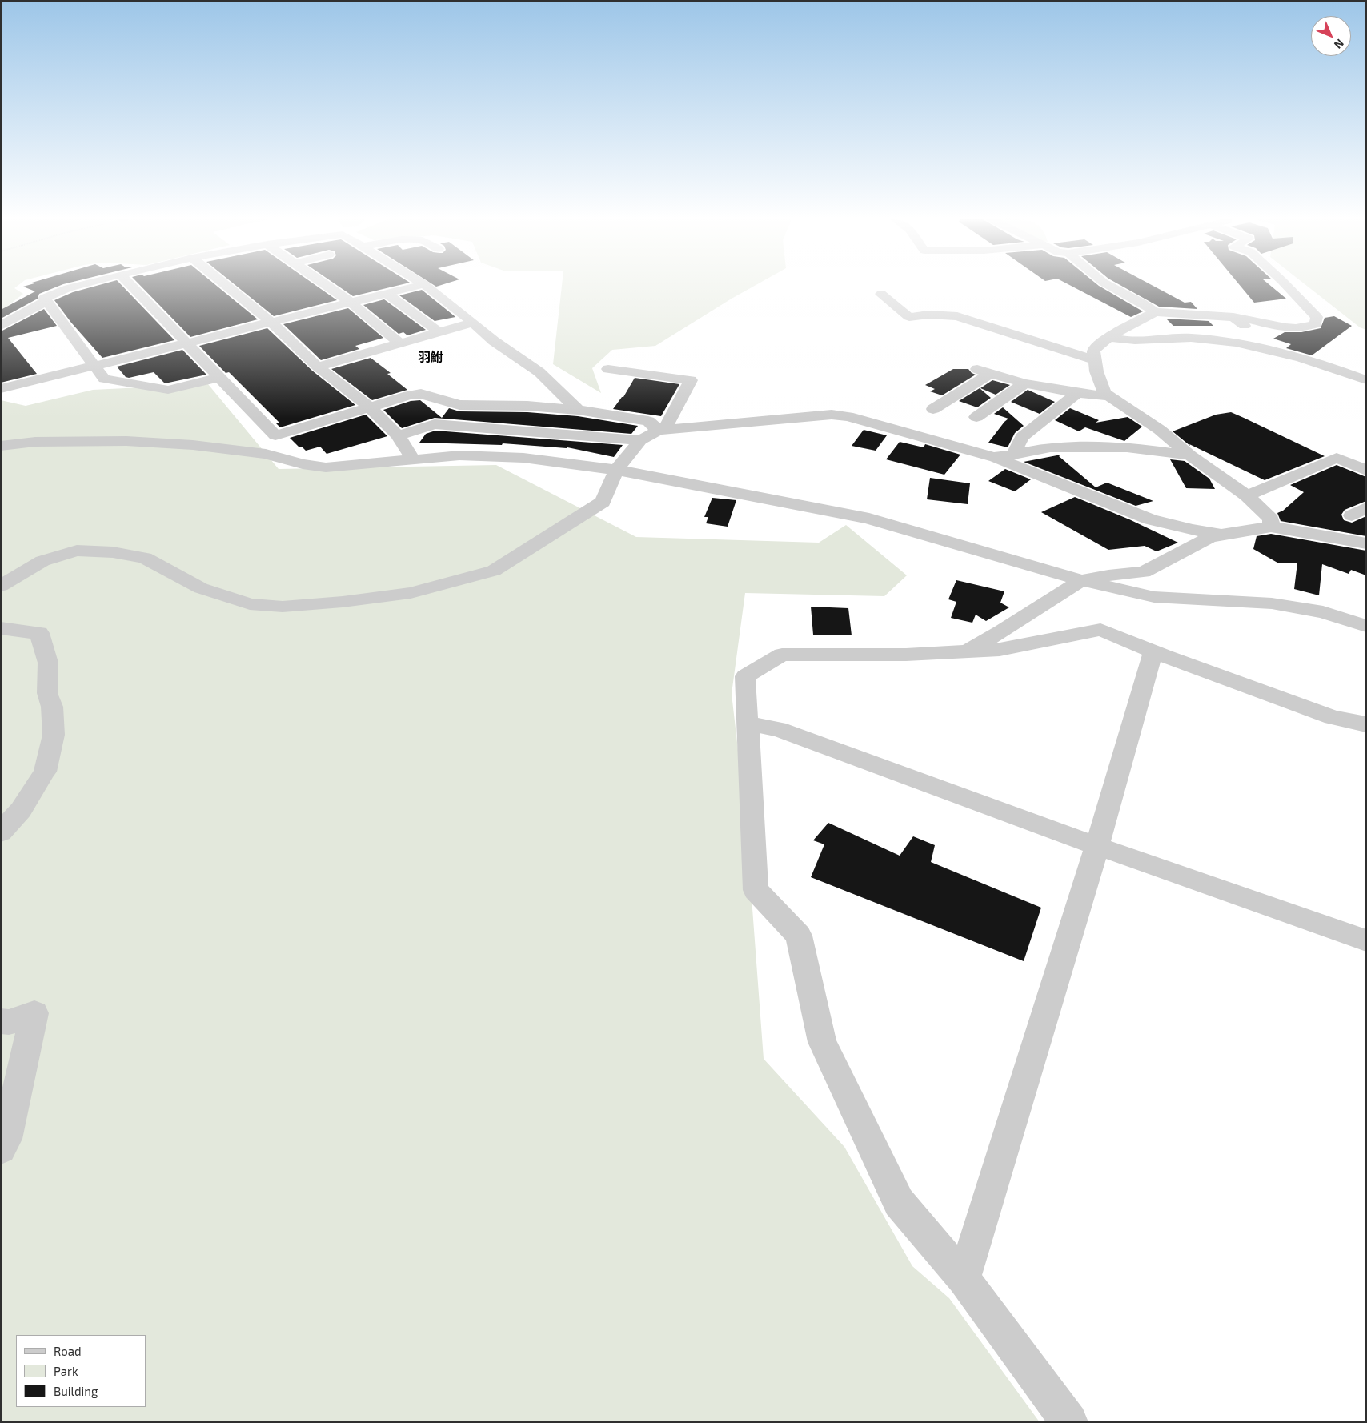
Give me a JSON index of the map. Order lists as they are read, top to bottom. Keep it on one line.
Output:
{"districts":["羽鮒"],"legend":["Road","Park","Building"],"north":"bottom right"}
